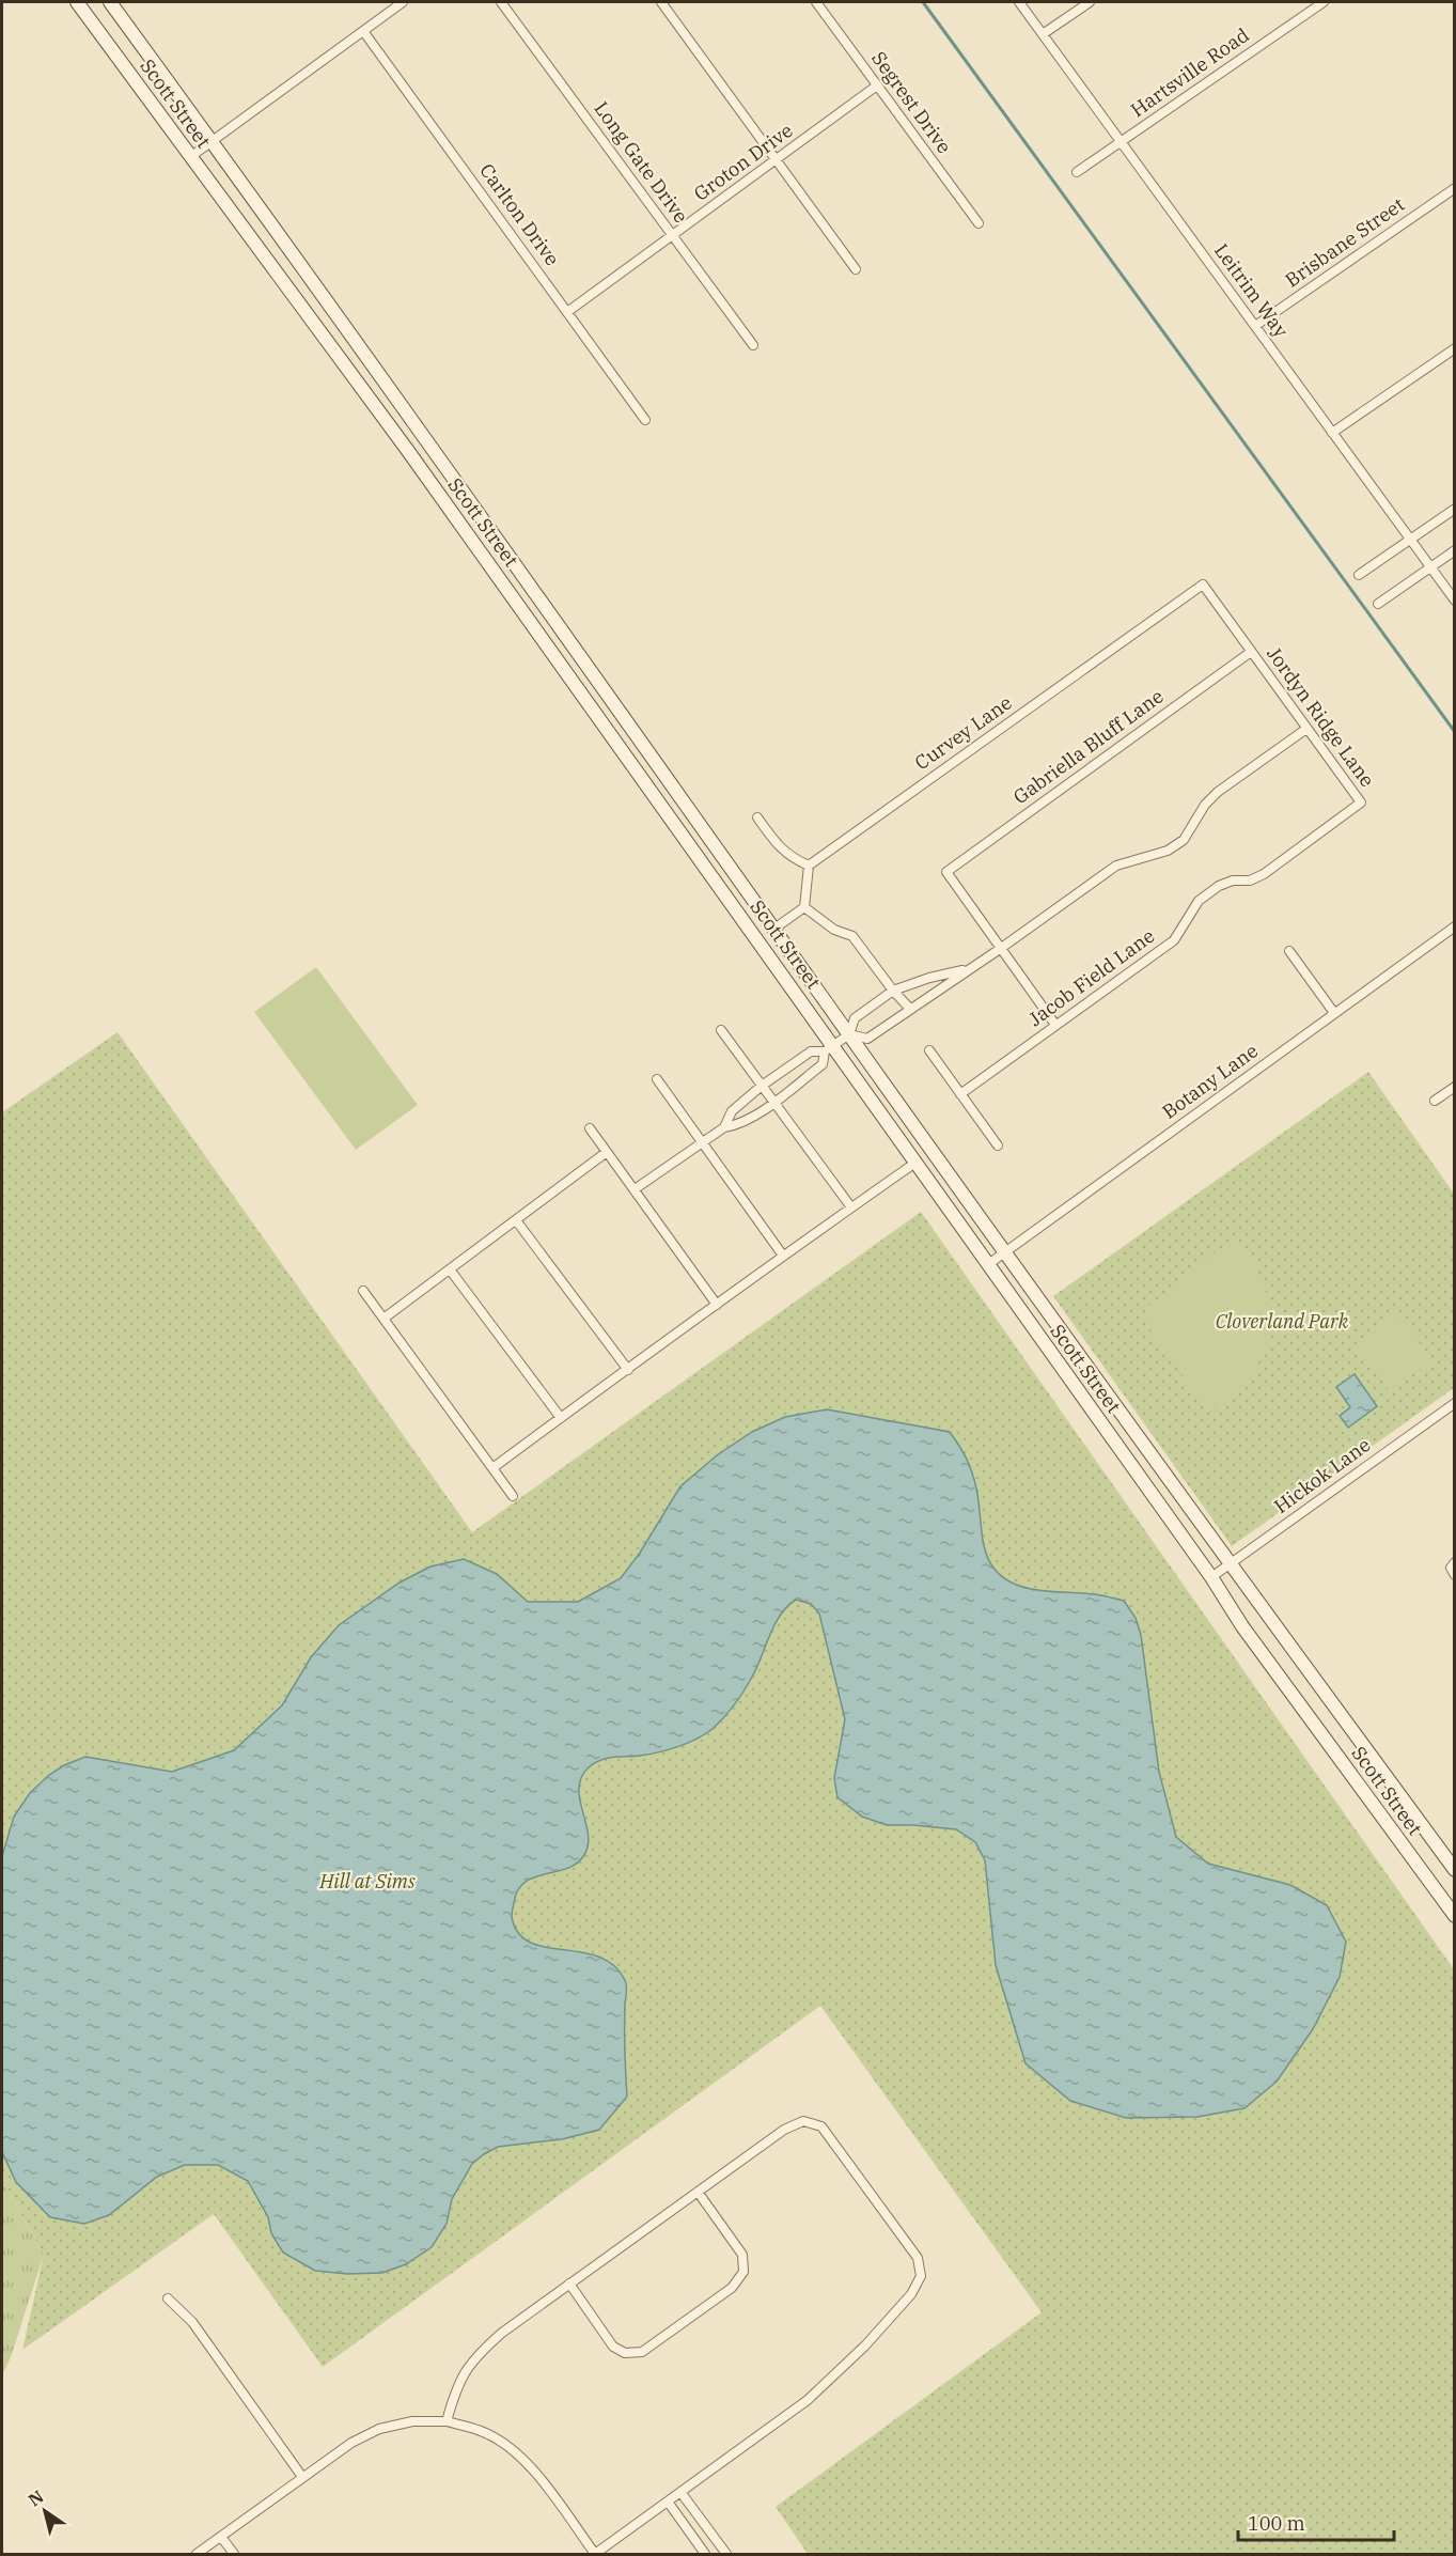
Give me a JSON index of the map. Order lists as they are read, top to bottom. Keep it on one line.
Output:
{"streets":{"main road":["Scott Street"],"street":["Hartsville Road","Segrest Drive","Long Gate Drive","Groton Drive","Carlton Drive","Brisbane Street","Leitrim Way","Jordyn Ridge Lane","Curvey Lane","Gabriella Bluff Lane","Jacob Field Lane","Botany Lane","Hickok Lane"]},"crossings":[["Hartsville Road","Leitrim Way"],["Segrest Drive","Groton Drive"],["Scott Street","Botany Lane"],["Scott Street","Hickok Lane"],["Long Gate Drive","Groton Drive"],["Groton Drive","Carlton Drive"],["Brisbane Street","Leitrim Way"],["Jordyn Ridge Lane","Curvey Lane"],["Jordyn Ridge Lane","Gabriella Bluff Lane"],["Jordyn Ridge Lane","Jacob Field Lane"]],"parks":["Cloverland Park","Hill at Sims"],"scale_bar":"100 m","north":"top left"}
